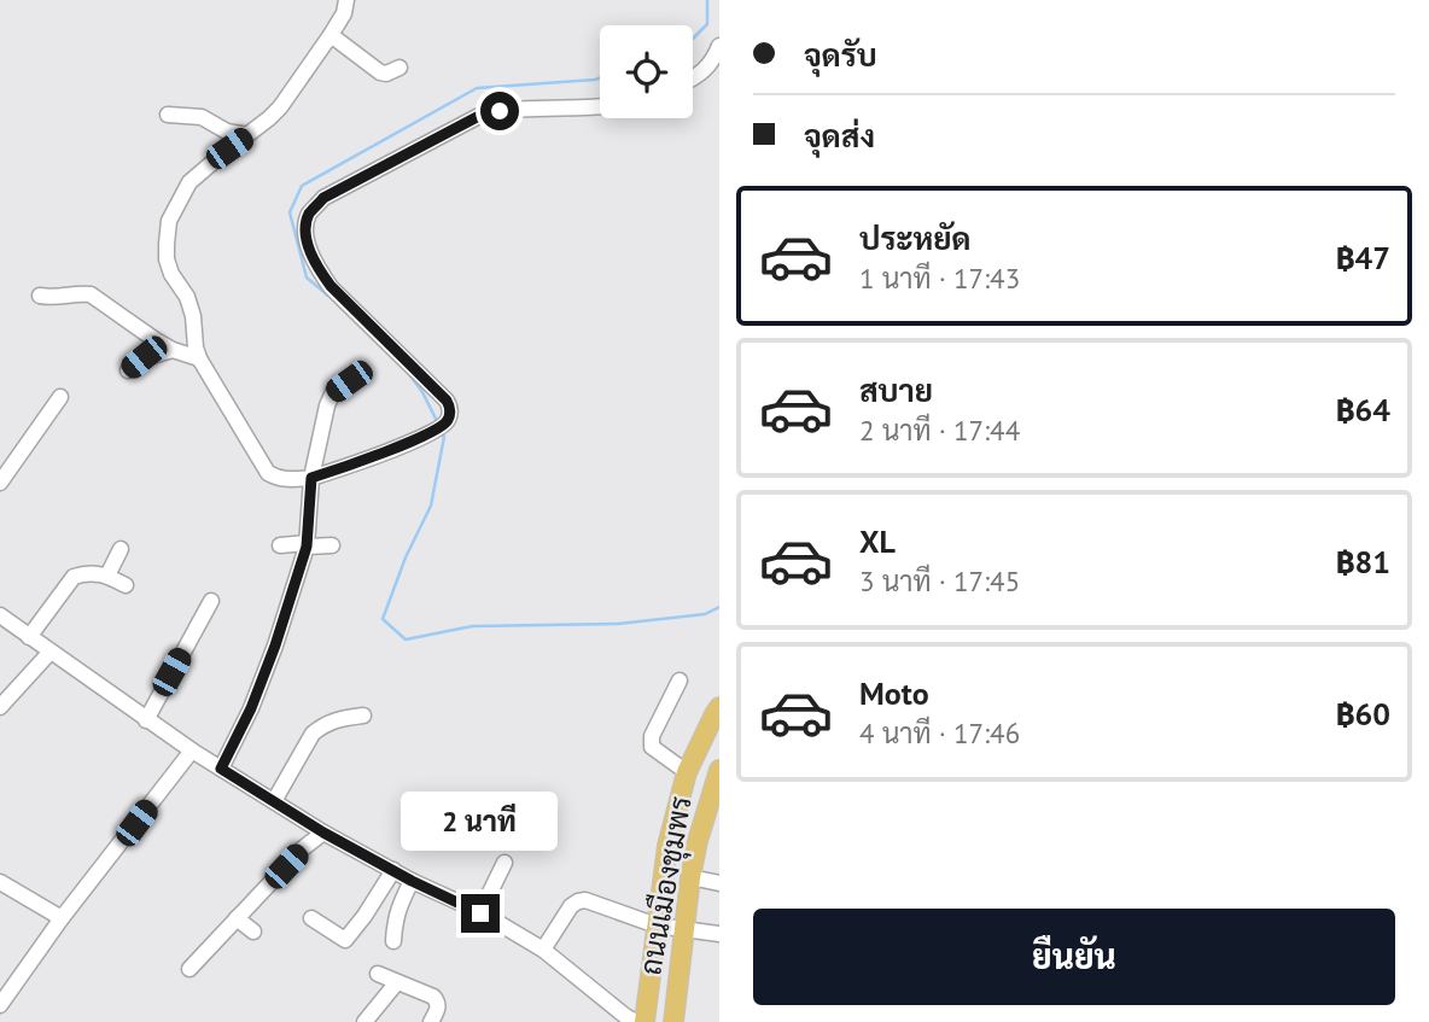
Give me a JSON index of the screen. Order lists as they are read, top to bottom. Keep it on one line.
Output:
{"streets":{"main road":["ถนนเมืองชุมพร"]},"page":{"banner":["จุดรับ","จุดส่ง"],"list":[{"name":"ประหยัด","note":"1 นาที · 17:43","value":"฿47"},{"name":"สบาย","note":"2 นาที · 17:44","value":"฿64"},{"name":"XL","note":"3 นาที · 17:45","value":"฿81"},{"name":"Moto","note":"4 นาที · 17:46","value":"฿60"}],"bubble":"2 นาที","buttons":"ยืนยัน"}}
